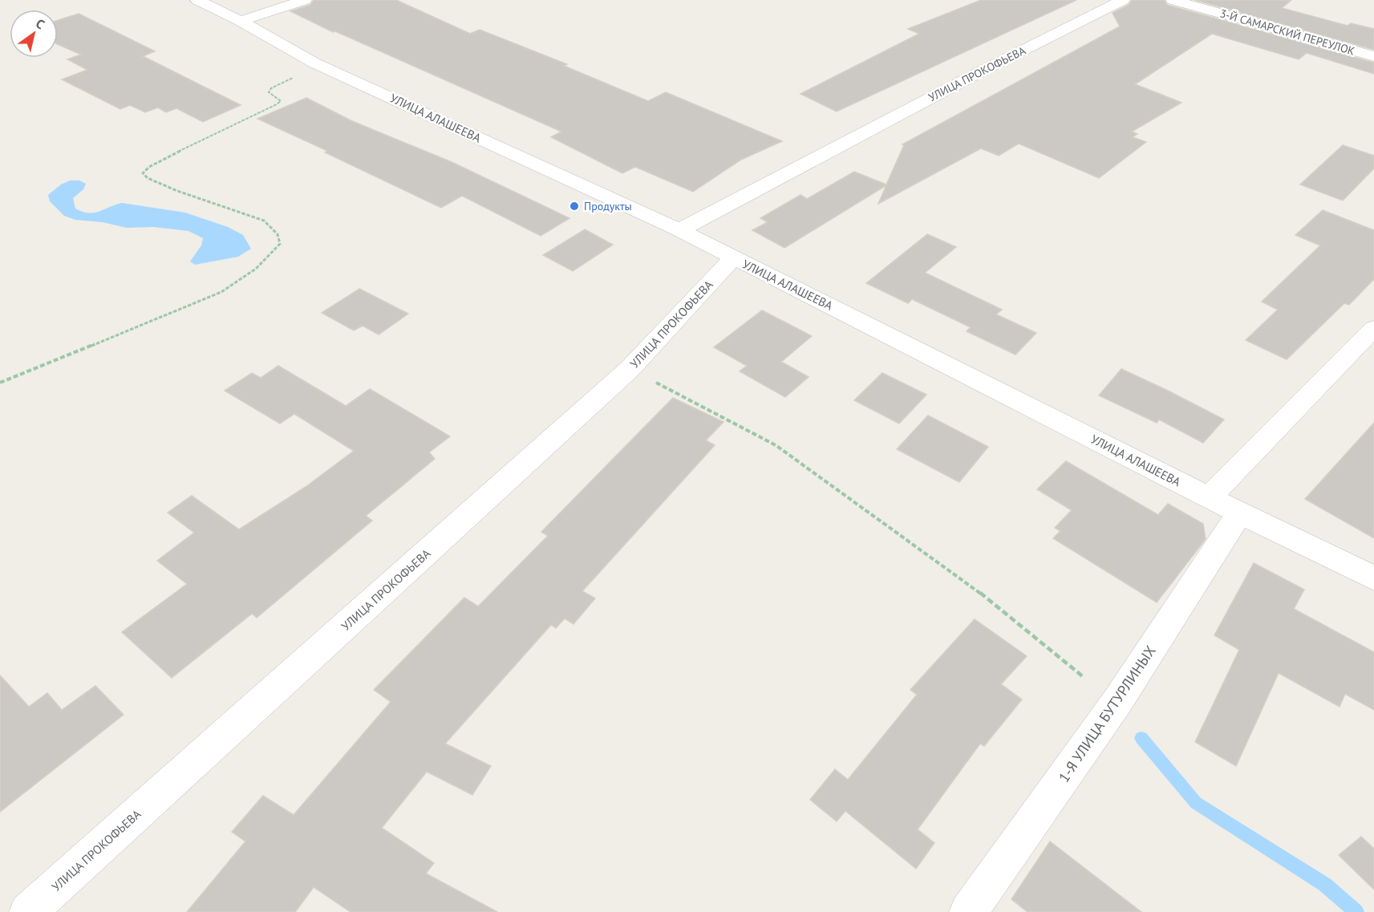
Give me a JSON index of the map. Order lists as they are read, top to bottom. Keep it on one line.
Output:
{"streets":{"street":["3-Й САМАРСКИЙ ПЕРЕУЛОК","УЛИЦА ПРОКОФЬЕВА","УЛИЦА АЛАШЕЕВА","1-Я УЛИЦА БУТУРЛИНЫХ"]},"crossings":[["УЛИЦА ПРОКОФЬЕВА","УЛИЦА АЛАШЕЕВА"],["УЛИЦА АЛАШЕЕВА","1-Я УЛИЦА БУТУРЛИНЫХ"]],"places":["Продукты"],"north":"top right"}
